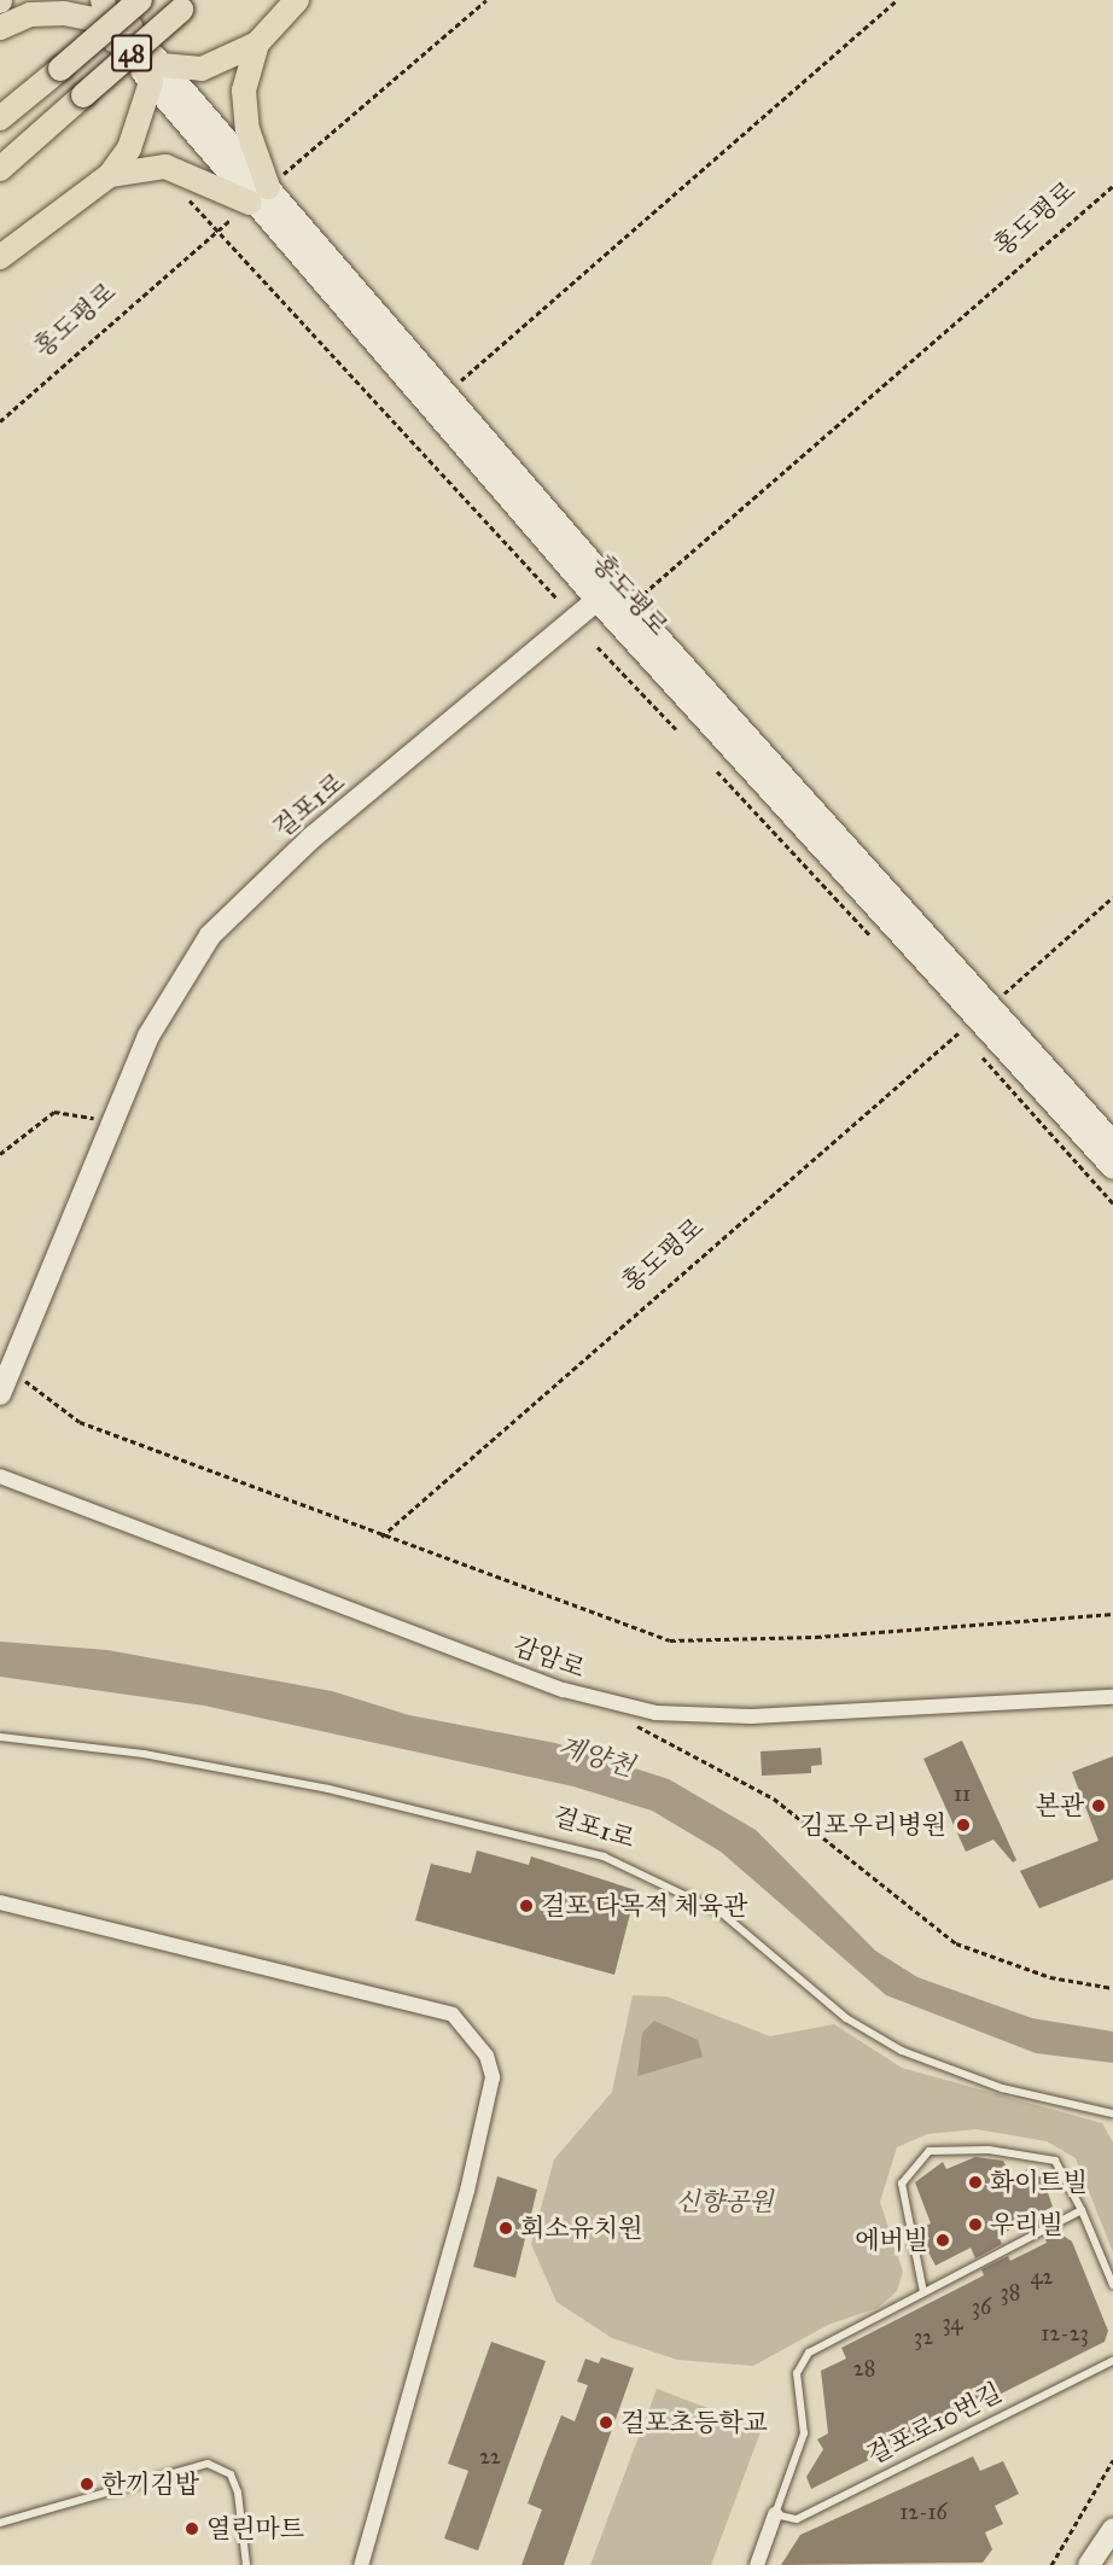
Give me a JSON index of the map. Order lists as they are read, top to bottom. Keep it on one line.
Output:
{"streets":{"main road":["48"],"street":["홍도평로","걸포1로","감암로"],"lane":["걸포로10번길"]},"crossings":[["홍도평로","걸포1로"]],"water":["계양천"],"parks":["신향공원"],"places":["본관","김포우리병원","걸포 다목적 체육관","화이트빌","우리빌","회소유치원","에버빌","걸포초등학교","한끼김밥","열린마트"],"house_numbers":["11","42","38","36","34","12-23","32","28","22","12-16"]}
